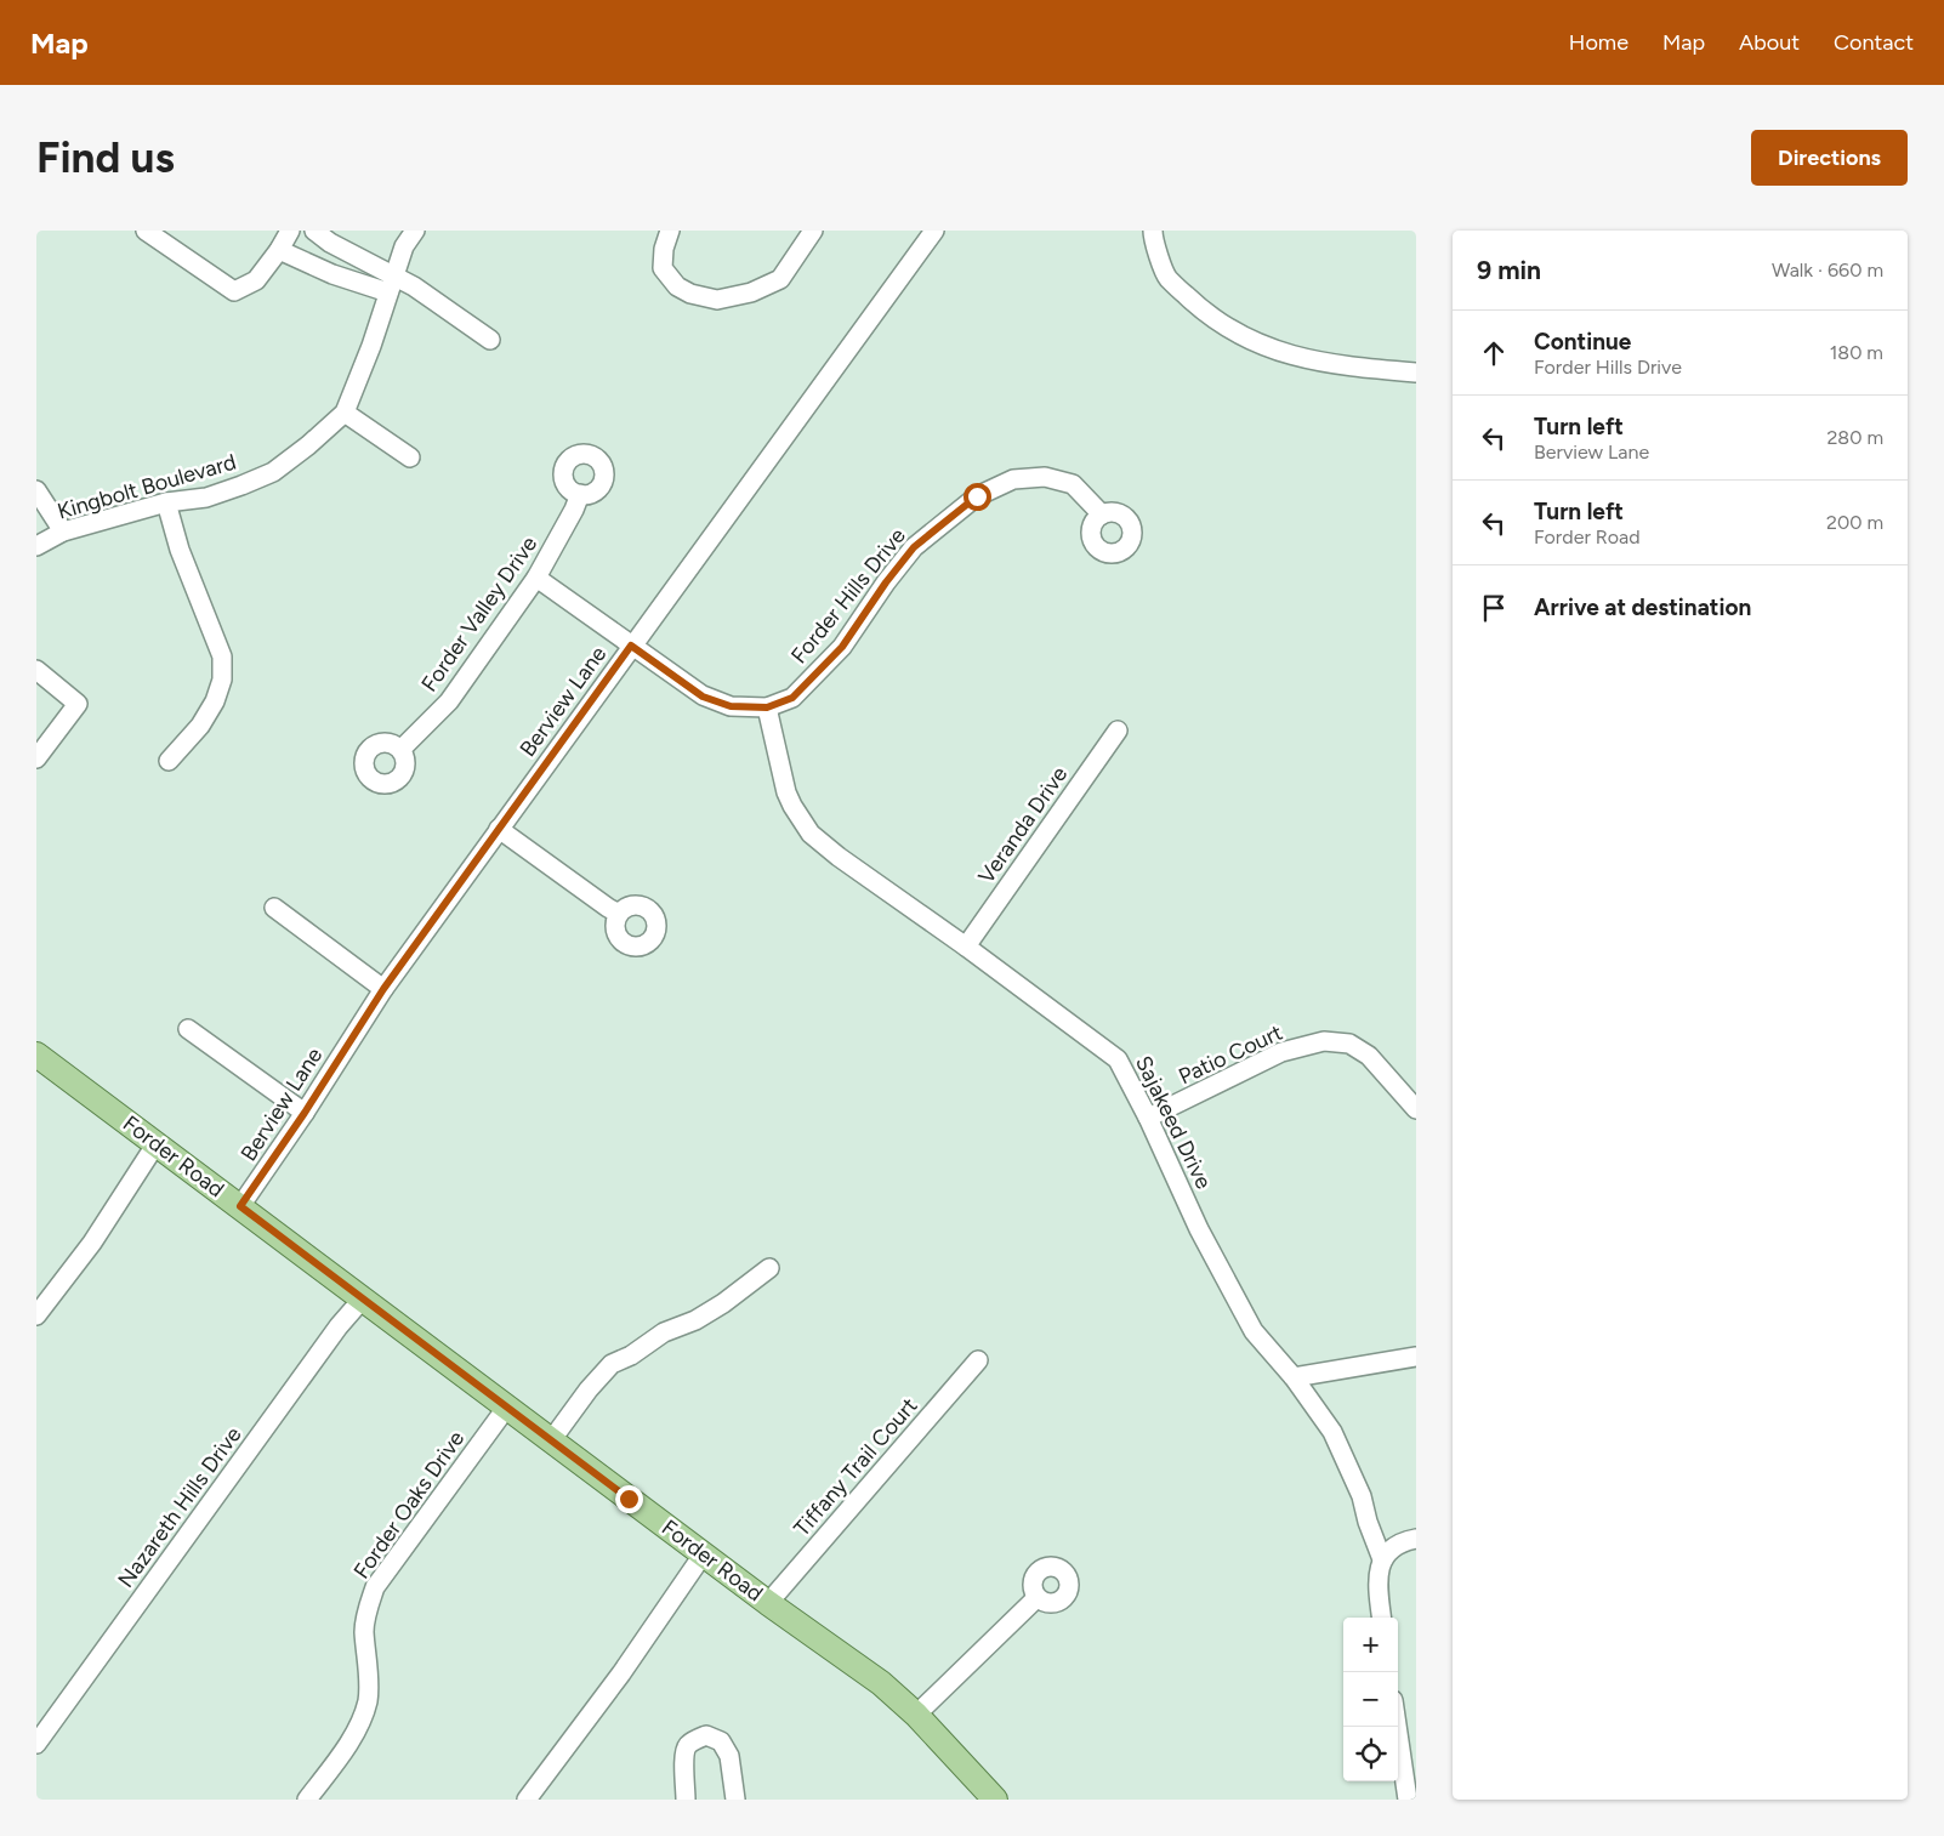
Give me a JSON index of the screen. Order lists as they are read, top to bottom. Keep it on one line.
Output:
{"streets":{"main road":["Forder Road"],"street":["Kingbolt Boulevard","Forder Hills Drive","Forder Valley Drive","Berview Lane","Veranda Drive","Patio Court","Sajakeed Drive","Tiffany Trail Court","Forder Oaks Drive","Nazareth Hills Drive"]},"crossings":[["Forder Hills Drive","Forder Valley Drive"],["Forder Hills Drive","Berview Lane"],["Forder Hills Drive","Sajakeed Drive"],["Berview Lane","Forder Road"],["Veranda Drive","Sajakeed Drive"],["Patio Court","Sajakeed Drive"],["Forder Road","Tiffany Trail Court"],["Forder Road","Forder Oaks Drive"],["Forder Road","Nazareth Hills Drive"]],"page":{"header":"Map","nav":["Home","Map","About","Contact"],"buttons":"Directions","title":"Find us","heading":["9 min","Walk · 660 m"],"list":[["Continue","Forder Hills Drive","180 m"],["Turn left","Berview Lane","280 m"],["Turn left","Forder Road","200 m"],"Arrive at destination"],"map_buttons":["+","−"]}}
